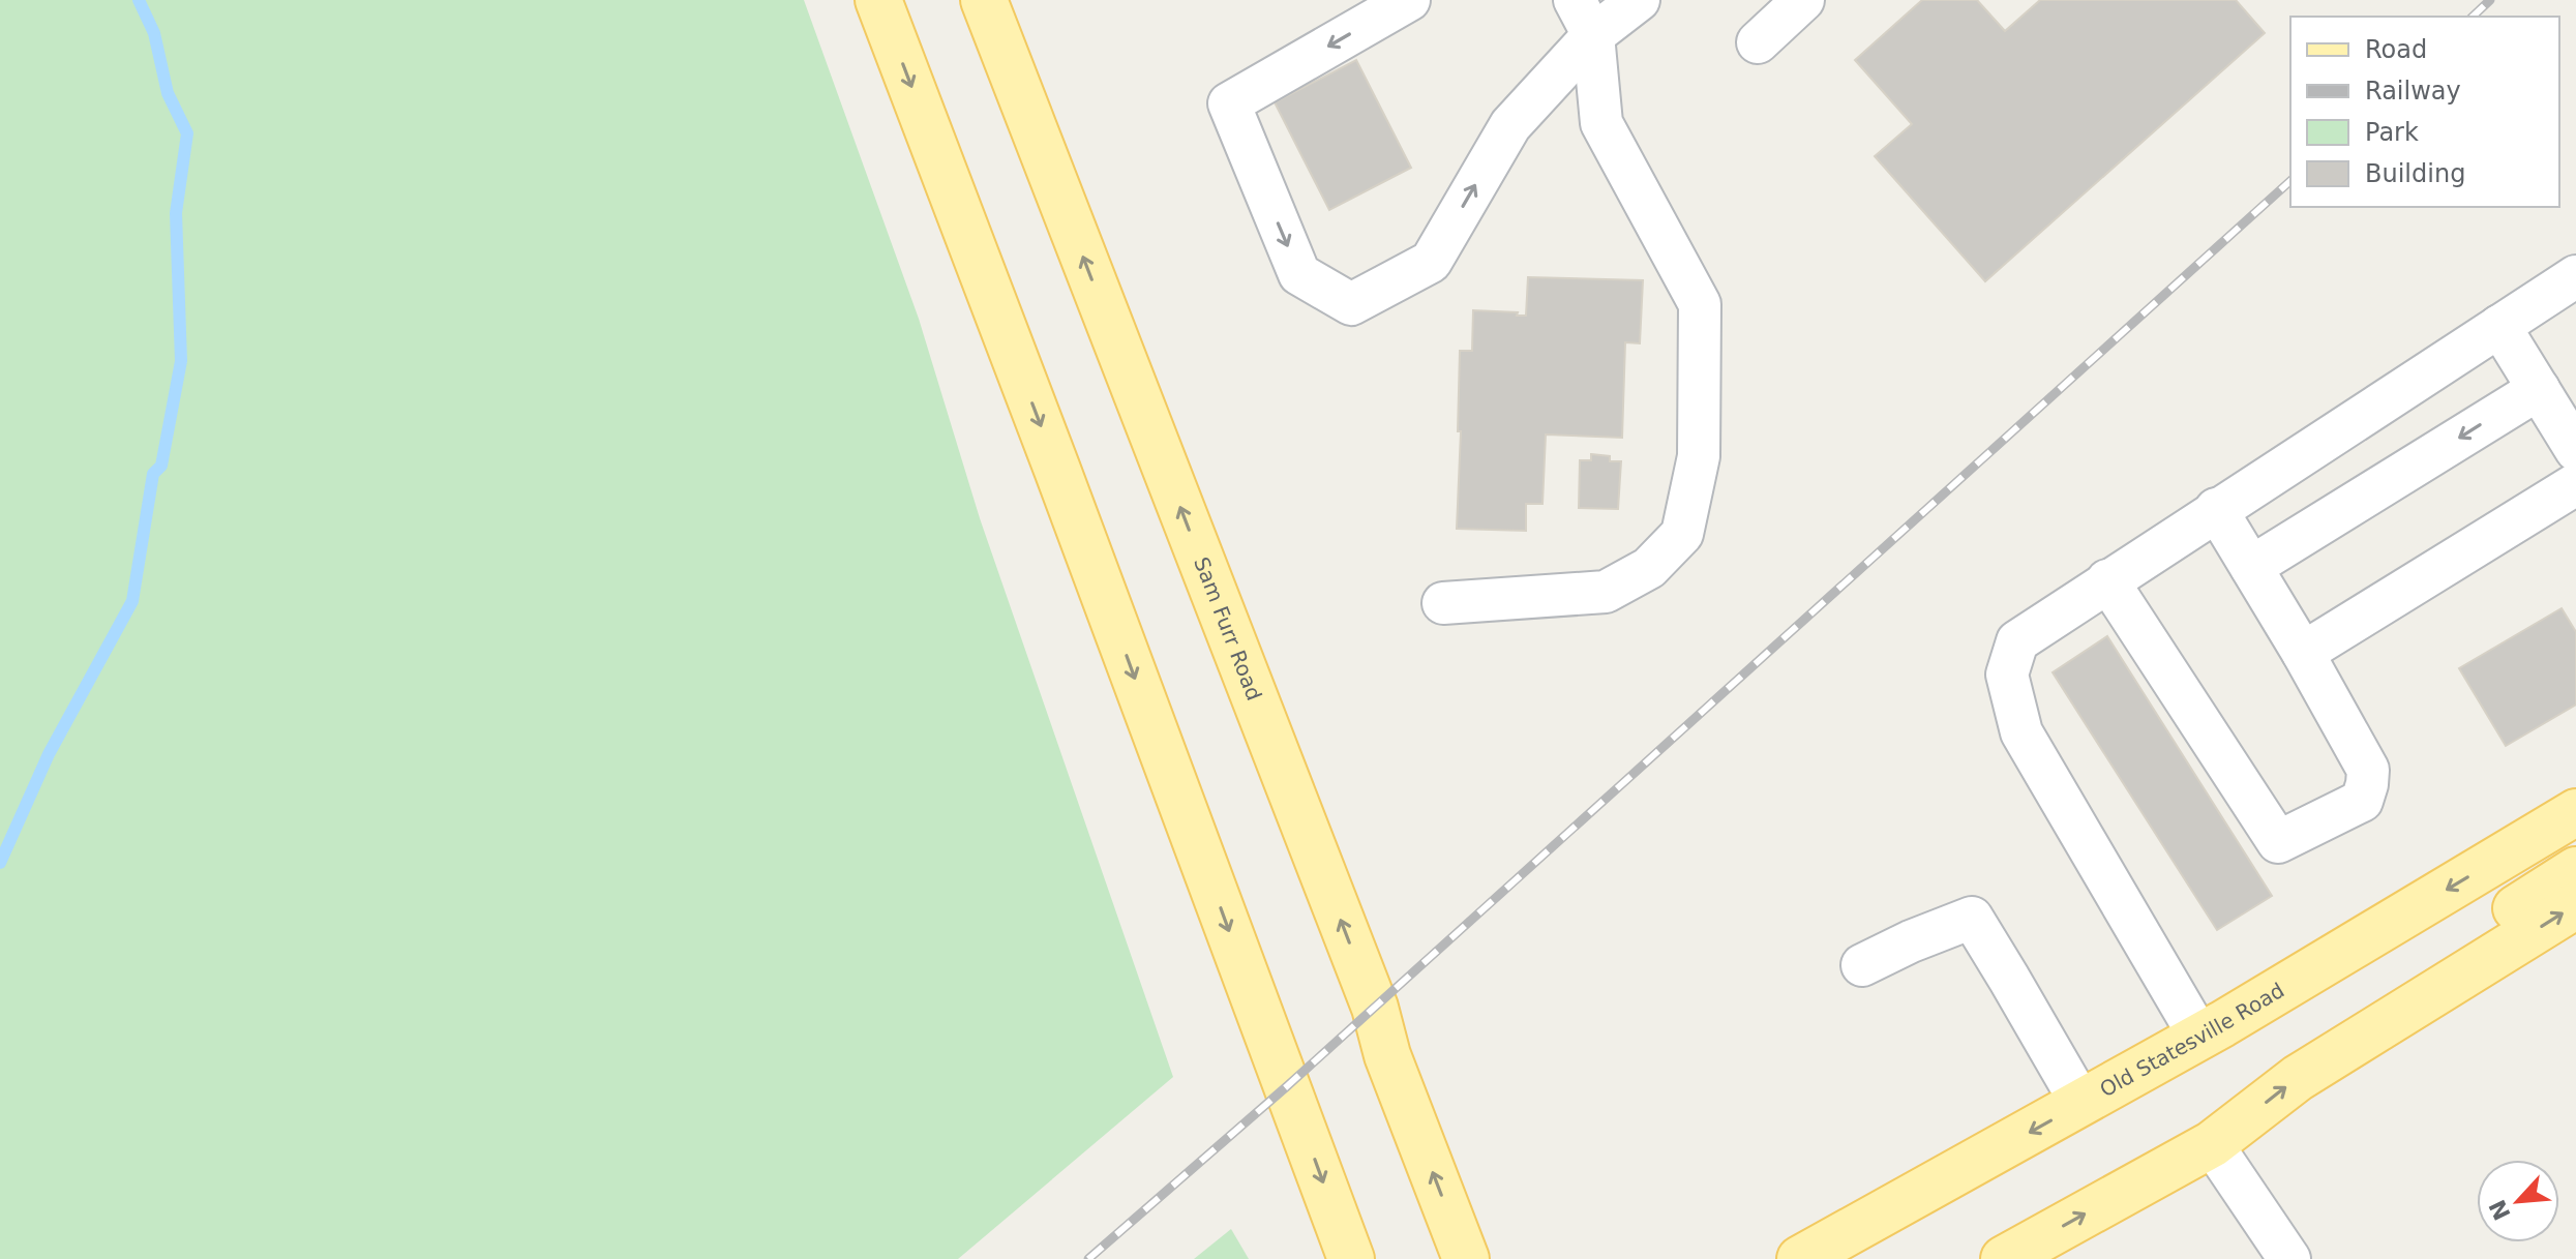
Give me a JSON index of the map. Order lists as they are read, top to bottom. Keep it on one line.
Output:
{"streets":{"main road":["Sam Furr Road","Old Statesville Road"]},"legend":["Road","Railway","Park","Building"],"north":"bottom left"}
